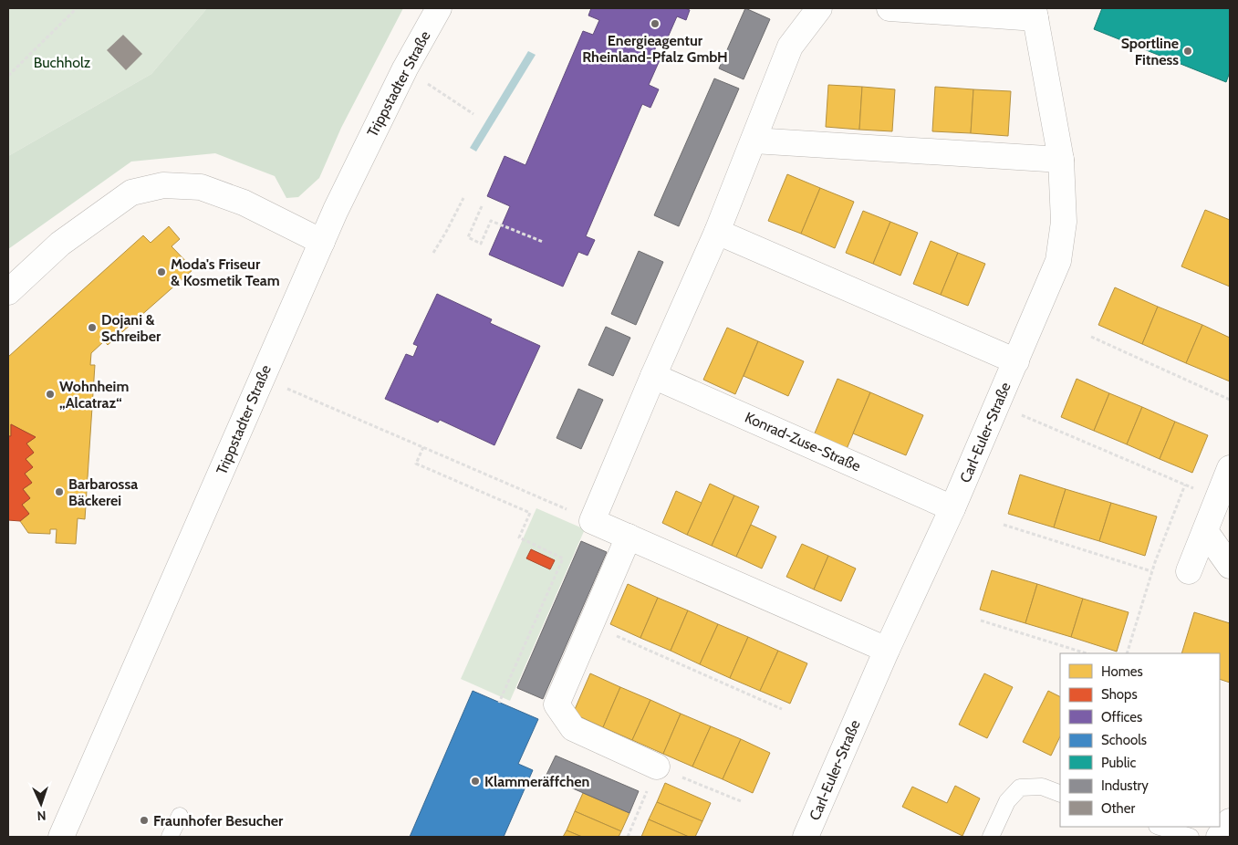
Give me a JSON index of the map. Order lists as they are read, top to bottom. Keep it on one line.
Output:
{"streets":{"street":["Trippstadter Straße","Carl-Euler-Straße","Konrad-Zuse-Straße"]},"crossings":[["Carl-Euler-Straße","Konrad-Zuse-Straße"]],"parks":["Buchholz"],"places":["Energieagentur Rheinland-Pfalz GmbH","Sportline Fitness","Moda's Friseur & Kosmetik Team","Dojani & Schreiber","Wohnheim „Alcatraz“","Barbarossa Bäckerei","Klammeräffchen","Fraunhofer Besucher"],"legend":["Homes","Shops","Offices","Schools","Public","Industry","Other"],"north":"bottom"}
